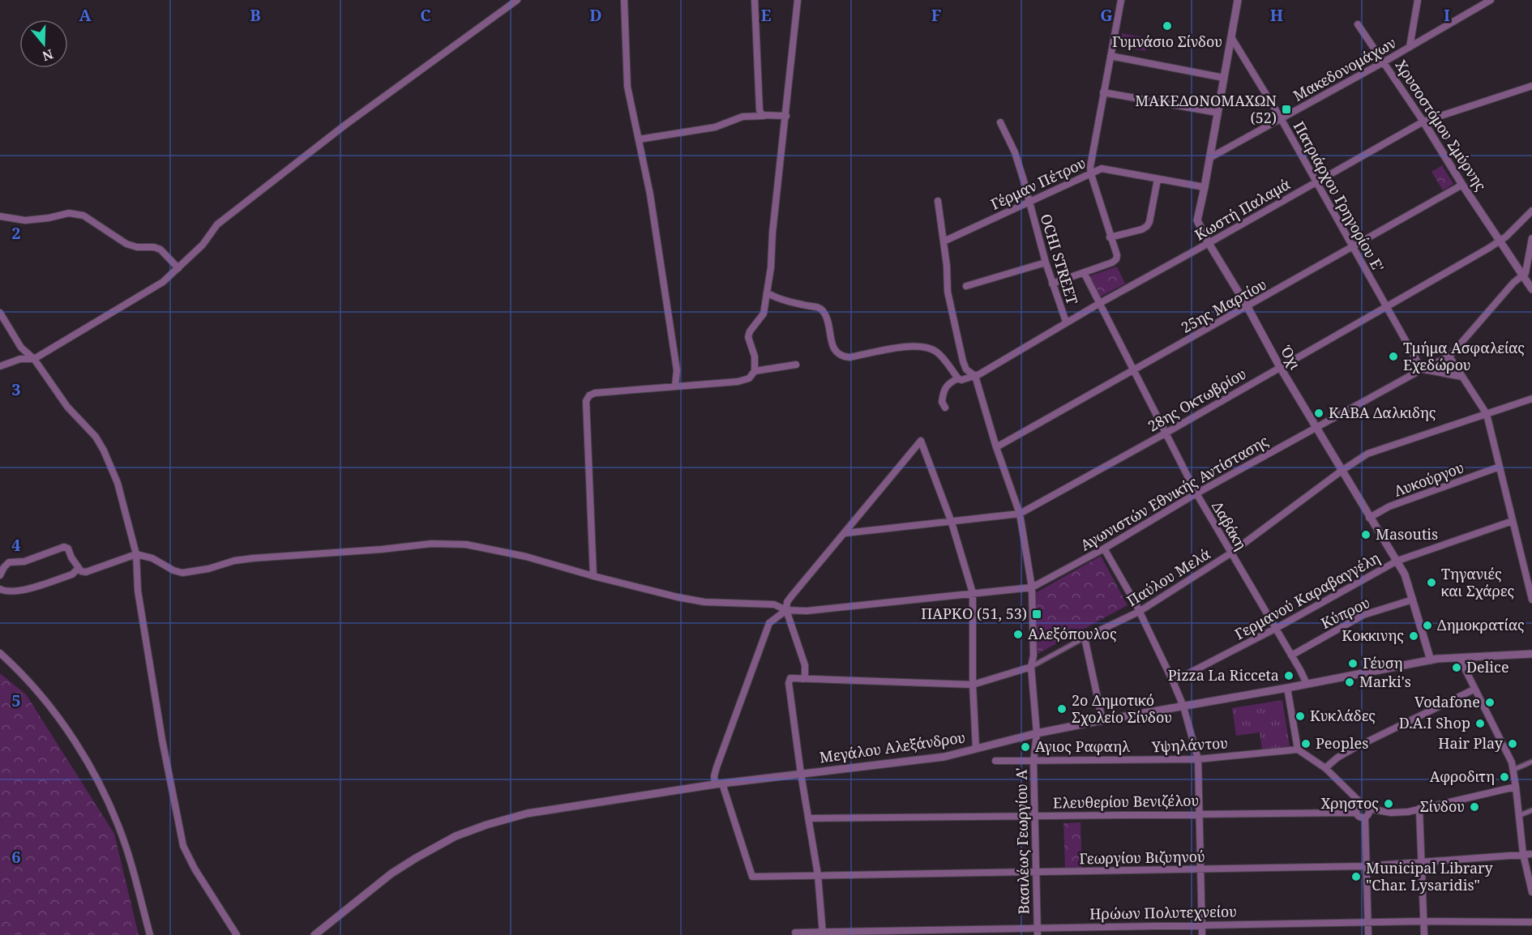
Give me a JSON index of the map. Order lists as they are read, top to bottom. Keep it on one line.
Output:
{"streets":{"street":["Μακεδονομάχων","Χρυσοστόμου Σμύρνης","Γέρμαν Πέτρου","Πατριάρχου Γρηγορίου Ε'","Κωστή Παλαμά","OCHI STREET","25ης Μαρτίου","Όχι","28ης Οκτωβρίου","Λυκούργου","Αγωνιστών Εθνικής Αντίστασης","Δαβάκη","Παύλου Μελά","Γερμανού Καραβαγγέλη","Κύπρου","Υψηλάντου","Μεγάλου Αλεξάνδρου","Ελευθερίου Βενιζέλου","Βασιλέως Γεωργίου Α'","Γεωργίου Βιζυηνού","Ηρώων Πολυτεχνείου"]},"crossings":[["Μακεδονομάχων","Χρυσοστόμου Σμύρνης"],["Μακεδονομάχων","Πατριάρχου Γρηγορίου Ε'"],["Μακεδονομάχων","Όχι"],["Χρυσοστόμου Σμύρνης","Κωστή Παλαμά"],["Χρυσοστόμου Σμύρνης","25ης Μαρτίου"],["Χρυσοστόμου Σμύρνης","28ης Οκτωβρίου"],["Χρυσοστόμου Σμύρνης","Αγωνιστών Εθνικής Αντίστασης"],["Γέρμαν Πέτρου","OCHI STREET"],["Γέρμαν Πέτρου","Όχι"],["Γέρμαν Πέτρου","Βασιλέως Γεωργίου Α'"],["Πατριάρχου Γρηγορίου Ε'","Κωστή Παλαμά"],["Πατριάρχου Γρηγορίου Ε'","25ης Μαρτίου"],["Πατριάρχου Γρηγορίου Ε'","Όχι"],["Πατριάρχου Γρηγορίου Ε'","28ης Οκτωβρίου"],["Πατριάρχου Γρηγορίου Ε'","Αγωνιστών Εθνικής Αντίστασης"],["Κωστή Παλαμά","OCHI STREET"],["Κωστή Παλαμά","Όχι"],["Κωστή Παλαμά","Δαβάκη"],["Κωστή Παλαμά","Βασιλέως Γεωργίου Α'"],["25ης Μαρτίου","Όχι"],["25ης Μαρτίου","Δαβάκη"],["25ης Μαρτίου","Βασιλέως Γεωργίου Α'"],["Όχι","28ης Οκτωβρίου"],["Όχι","Λυκούργου"],["Όχι","Αγωνιστών Εθνικής Αντίστασης"],["Όχι","Παύλου Μελά"],["Όχι","Γερμανού Καραβαγγέλη"],["28ης Οκτωβρίου","Δαβάκη"],["28ης Οκτωβρίου","Βασιλέως Γεωργίου Α'"],["Αγωνιστών Εθνικής Αντίστασης","Δαβάκη"],["Αγωνιστών Εθνικής Αντίστασης","Βασιλέως Γεωργίου Α'"],["Δαβάκη","Παύλου Μελά"],["Δαβάκη","Γερμανού Καραβαγγέλη"],["Δαβάκη","Κύπρου"],["Δαβάκη","Μεγάλου Αλεξάνδρου"],["Παύλου Μελά","Μεγάλου Αλεξάνδρου"],["Παύλου Μελά","Βασιλέως Γεωργίου Α'"],["Υψηλάντου","Βασιλέως Γεωργίου Α'"],["Μεγάλου Αλεξάνδρου","Βασιλέως Γεωργίου Α'"],["Μεγάλου Αλεξάνδρου","Γεωργίου Βιζυηνού"],["Ελευθερίου Βενιζέλου","Βασιλέως Γεωργίου Α'"],["Βασιλέως Γεωργίου Α'","Γεωργίου Βιζυηνού"],["Βασιλέως Γεωργίου Α'","Ηρώων Πολυτεχνείου"]],"places":{"other":["Γυμνάσιο Σίνδου","Τμήμα Ασφαλείας Εχεδώρου","ΚΑΒΑ Δαλκιδης","Masoutis","Τηγανιές και Σχάρες","Δημοκρατίας","Αλεξόπουλος","Κοκκινης","Γέυση","Delice","Pizza La Ricceta","Marki's","Vodafone","2o Δημοτικό Σχολείο Σίνδου","Κυκλάδες","D.A.I Shop","Peoples","Hair Play","Αγιος Ραφαηλ","Αφροδιτη","Χρηστος","Σίνδου","Municipal Library \"Char. Lysaridis\""],"transit":["ΜΑΚΕΔΟΝΟΜΑΧΩΝ (52)","ΠΑΡΚΟ (51, 53)"]},"north":"bottom","grid":{"columns":["A","B","C","D","E","F","G","H","I"],"rows":["2","3","4","5","6"]}}
